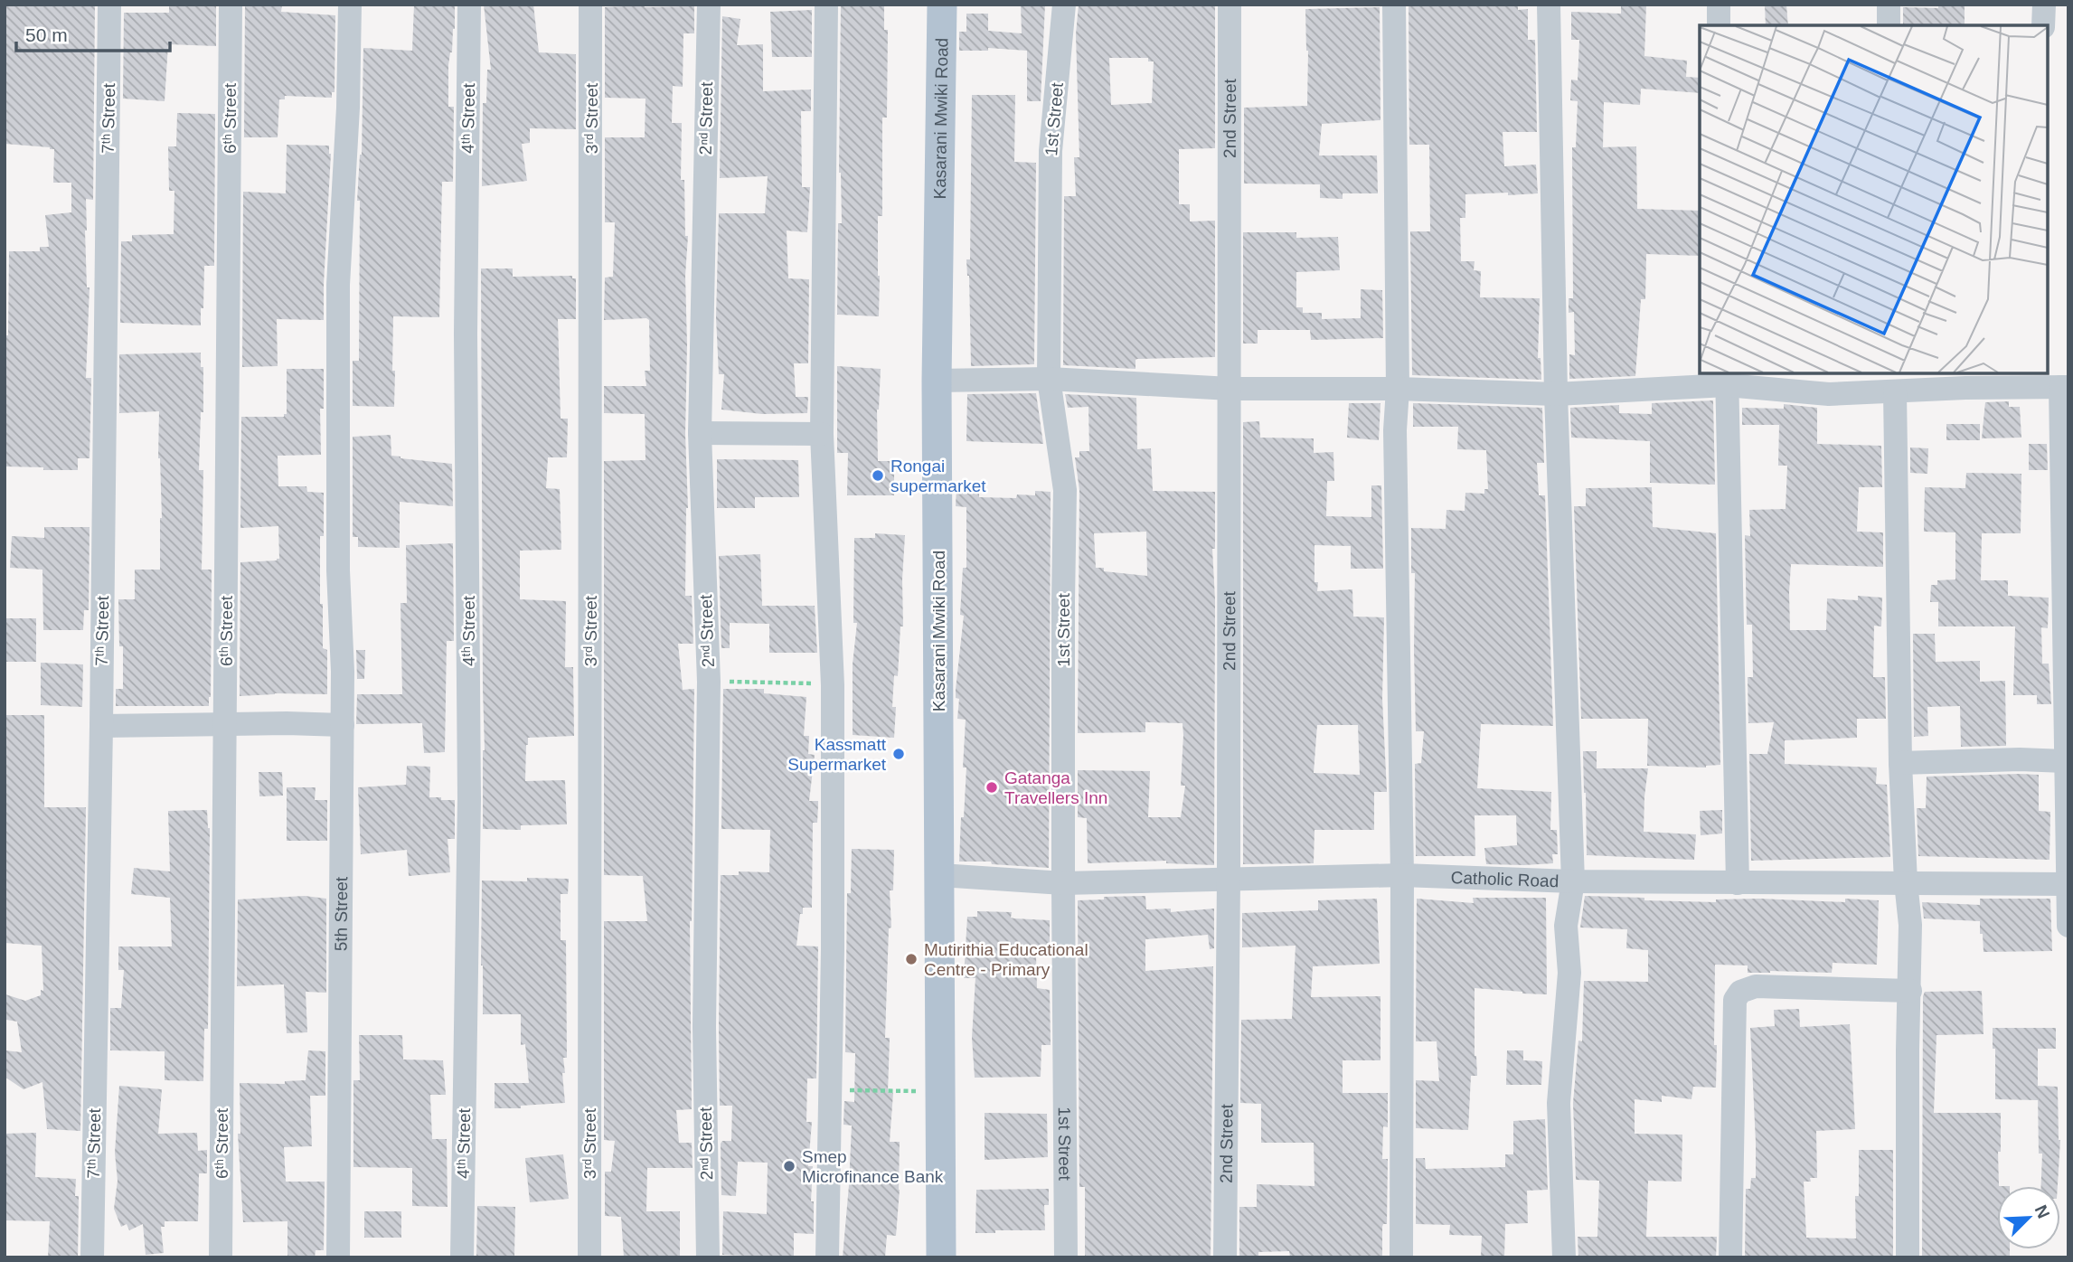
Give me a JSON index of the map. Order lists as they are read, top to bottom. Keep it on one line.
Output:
{"streets":{"main road":["Kasarani Mwiki Road"],"street":["7ᵗʰ Street","6ᵗʰ Street","4ᵗʰ Street","3ʳᵈ Street","2ⁿᵈ Street","2nd Street","1st Street","Catholic Road","5th Street"]},"crossings":[["Kasarani Mwiki Road","Catholic Road"],["2nd Street","Catholic Road"],["1st Street","Catholic Road"]],"places":["Rongai supermarket","Kassmatt Supermarket","Gatanga Travellers Inn","Mutirithia Educational Centre - Primary","Smep Microfinance Bank"],"scale_bar":"50 m","north":"top right"}
